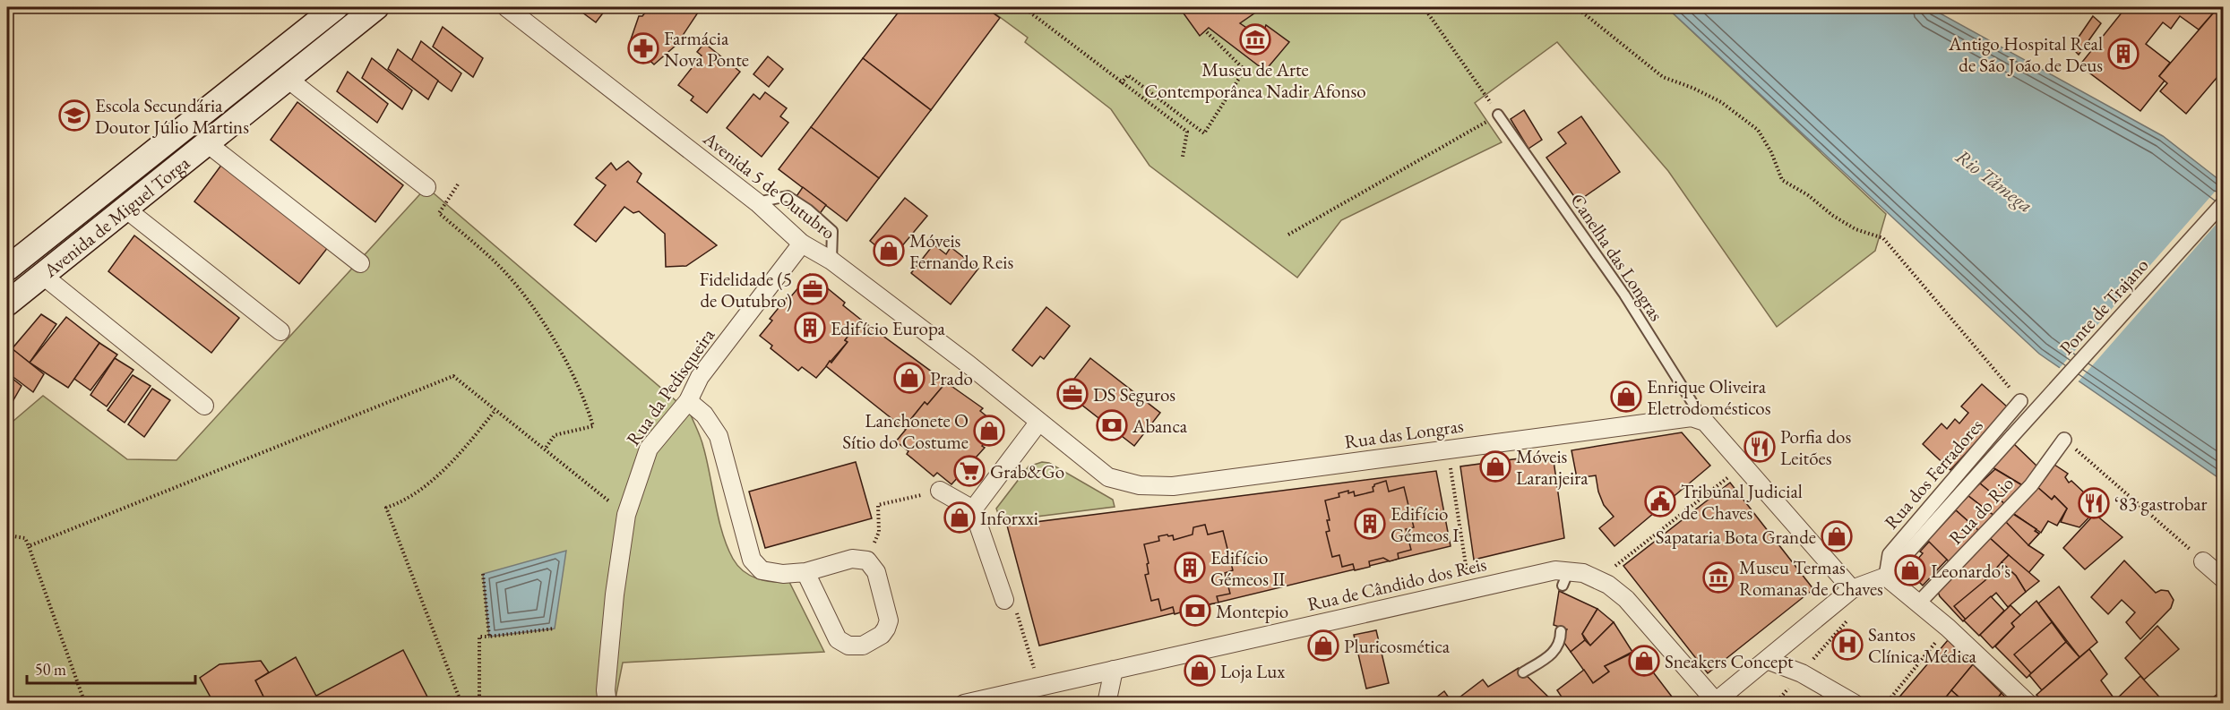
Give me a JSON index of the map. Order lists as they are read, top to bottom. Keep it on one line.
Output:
{"streets":{"main road":["Avenida de Miguel Torga"],"street":["Avenida 5 de Outubro","Ponte de Trajano","Rua da Pedisqueira","Rua das Longras","Rua dos Ferradores","Rua do Rio","Rua de Cândido dos Reis"],"lane":["Canelha das Longras"]},"crossings":[["Avenida 5 de Outubro","Rua da Pedisqueira"],["Avenida 5 de Outubro","Rua das Longras"],["Canelha das Longras","Rua das Longras"],["Ponte de Trajano","Rua dos Ferradores"]],"water":["Rio Tâmega"],"places":{"museum":["Museu de Arte Contemporânea Nadir Afonso","Museu Termas Romanas de Chaves"],"pharmacy":["Farmácia Nova Ponte"],"building":["Antigo Hospital Real de São João de Deus","Edifício Europa","Edifício Gémeos I","Edifício Gémeos II"],"school or university":["Escola Secundária Doutor Júlio Martins"],"shop":["Móveis Fernando Reis","Prado","Enrique Oliveira Eletrodomésticos","Lanchonete O Sítio do Costume","Móveis Laranjeira","Inforxxi","Sapataria Bota Grande","Leonardo's","Pluricosmética","Sneakers Concept","Loja Lux"],"office":["Fidelidade (5 de Outubro)","DS Seguros"],"bank":["Abanca","Montepio"],"restaurant":["Porfia dos Leitões","‘83 gastrobar"],"supermarket":["Grab&Go"],"public building":["Tribunal Judicial de Chaves"],"hospital":["Santos Clínica Médica"]},"scale_bar":"50 m"}
